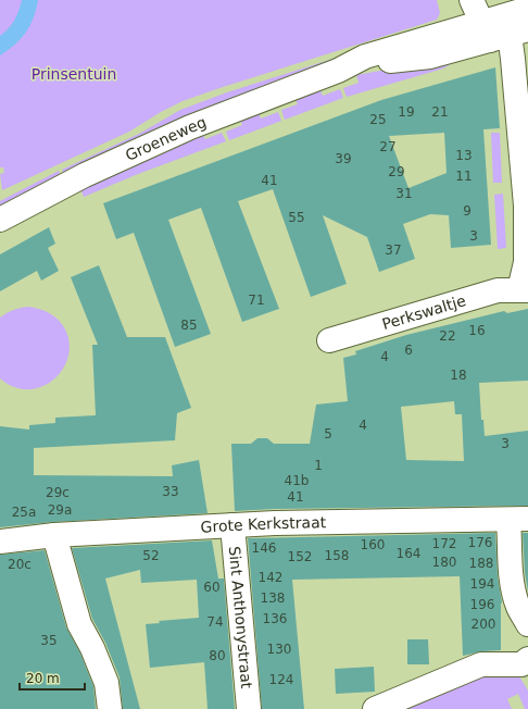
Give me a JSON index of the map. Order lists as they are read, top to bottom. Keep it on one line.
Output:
{"streets":{"street":["Groeneweg","Perkswaltje","Grote Kerkstraat","Sint Anthonystraat"]},"crossings":[["Grote Kerkstraat","Sint Anthonystraat"]],"parks":["Prinsentuin"],"house_numbers":["19","21","25","27","13","39","29","11","41","31","9","55","3","37","71","85","16","22","6","4","18","4","5","3","1","41b","33","29c","41","29a","25a","176","172","160","146","164","52","158","152","180","188","20c","142","194","60","138","196","136","74","200","35","130","80","124"],"scale_bar":"20 m"}
